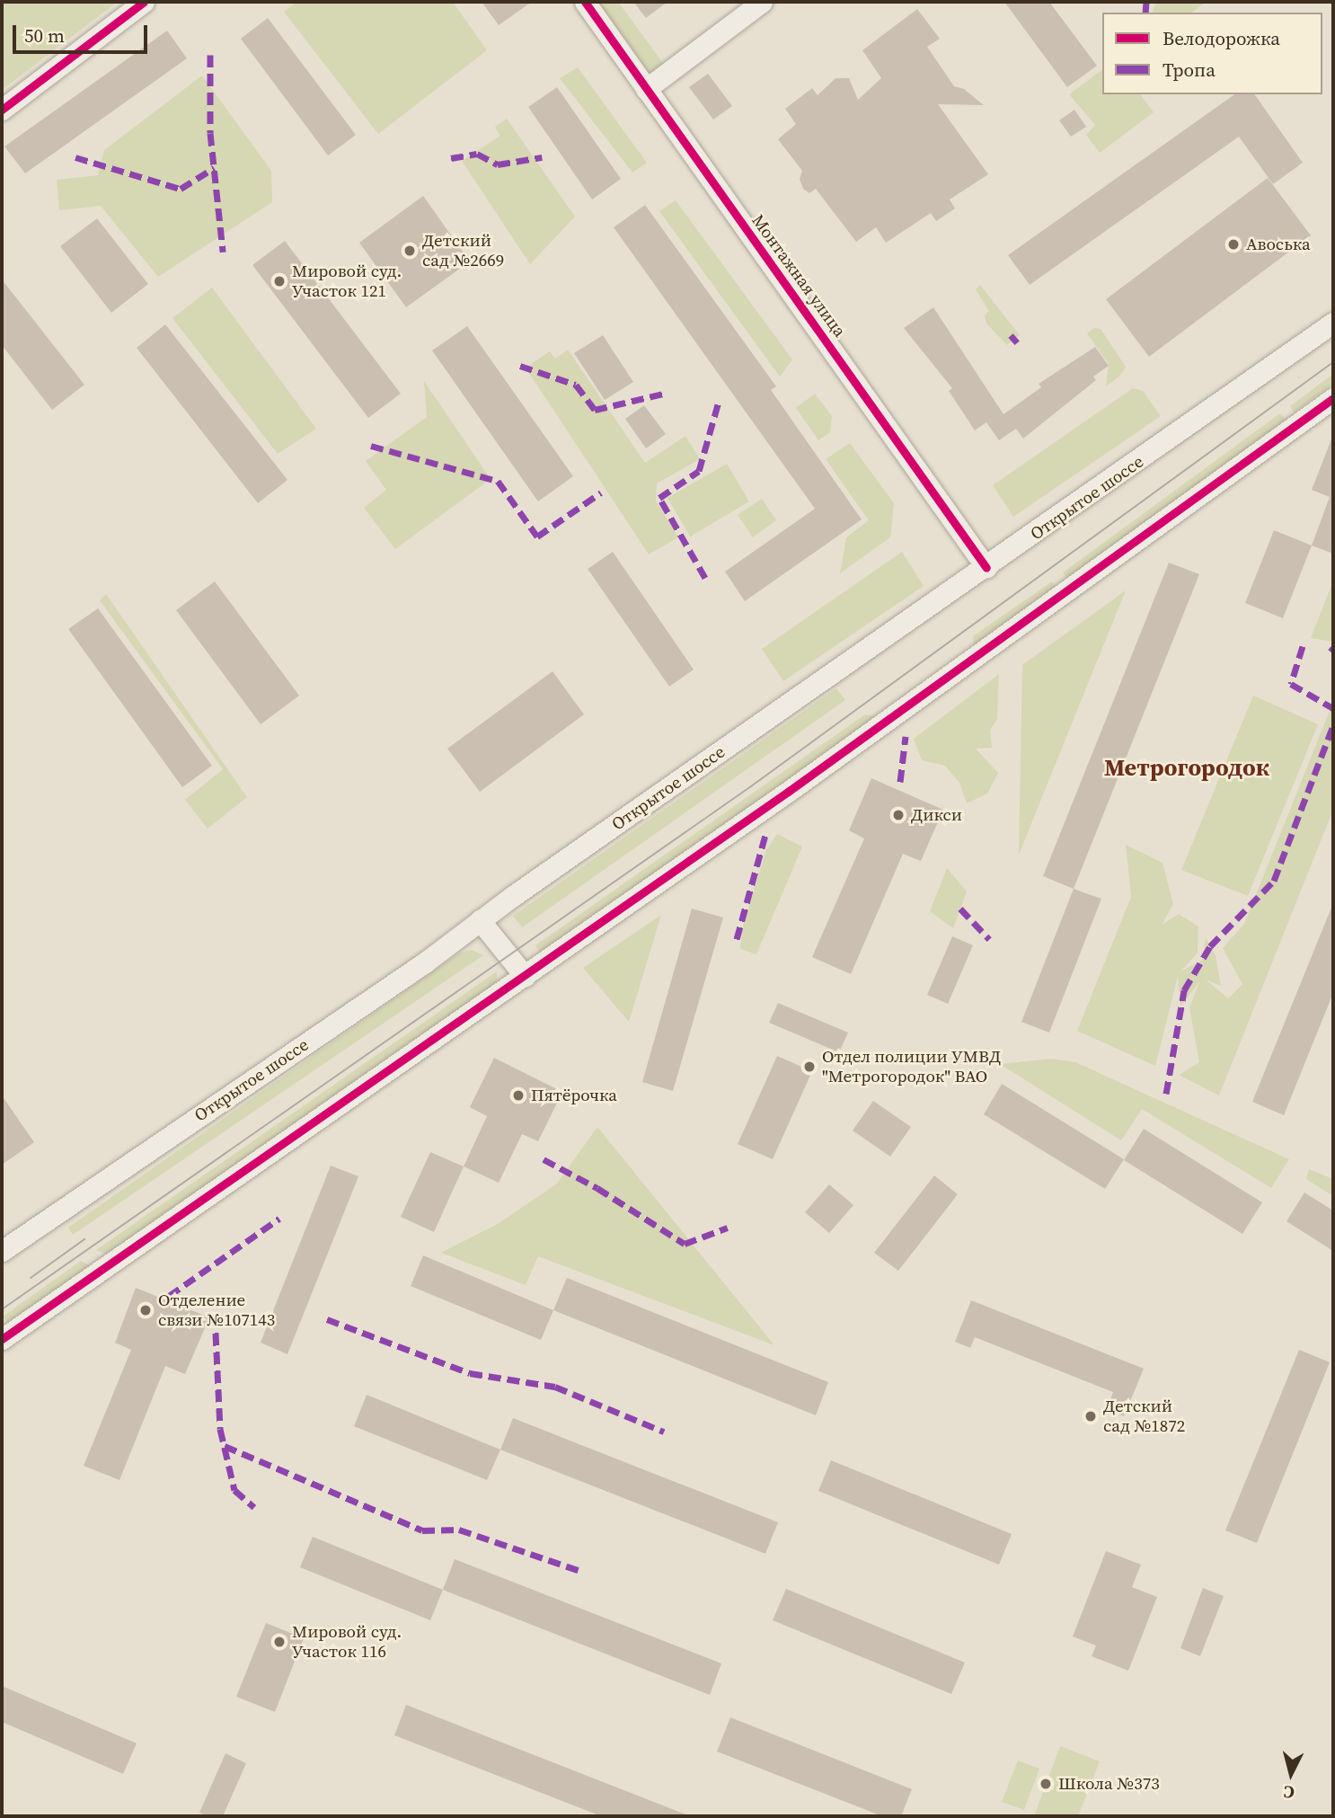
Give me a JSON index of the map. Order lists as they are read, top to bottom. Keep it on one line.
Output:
{"streets":{"street":["Монтажная улица","Открытое шоссе"]},"crossings":[["Монтажная улица","Открытое шоссе"]],"districts":["Метрогородок"],"places":["Авоська","Детский сад №2669","Мировой суд. Участок 121","Дикси","Отдел полиции УМВД \"Метрогородок\" ВАО","Пятёрочка","Отделение связи №107143","Детский сад №1872","Мировой суд. Участок 116","Школа №373"],"legend":["Велодорожка","Тропа"],"scale_bar":"50 m","north":"bottom"}
